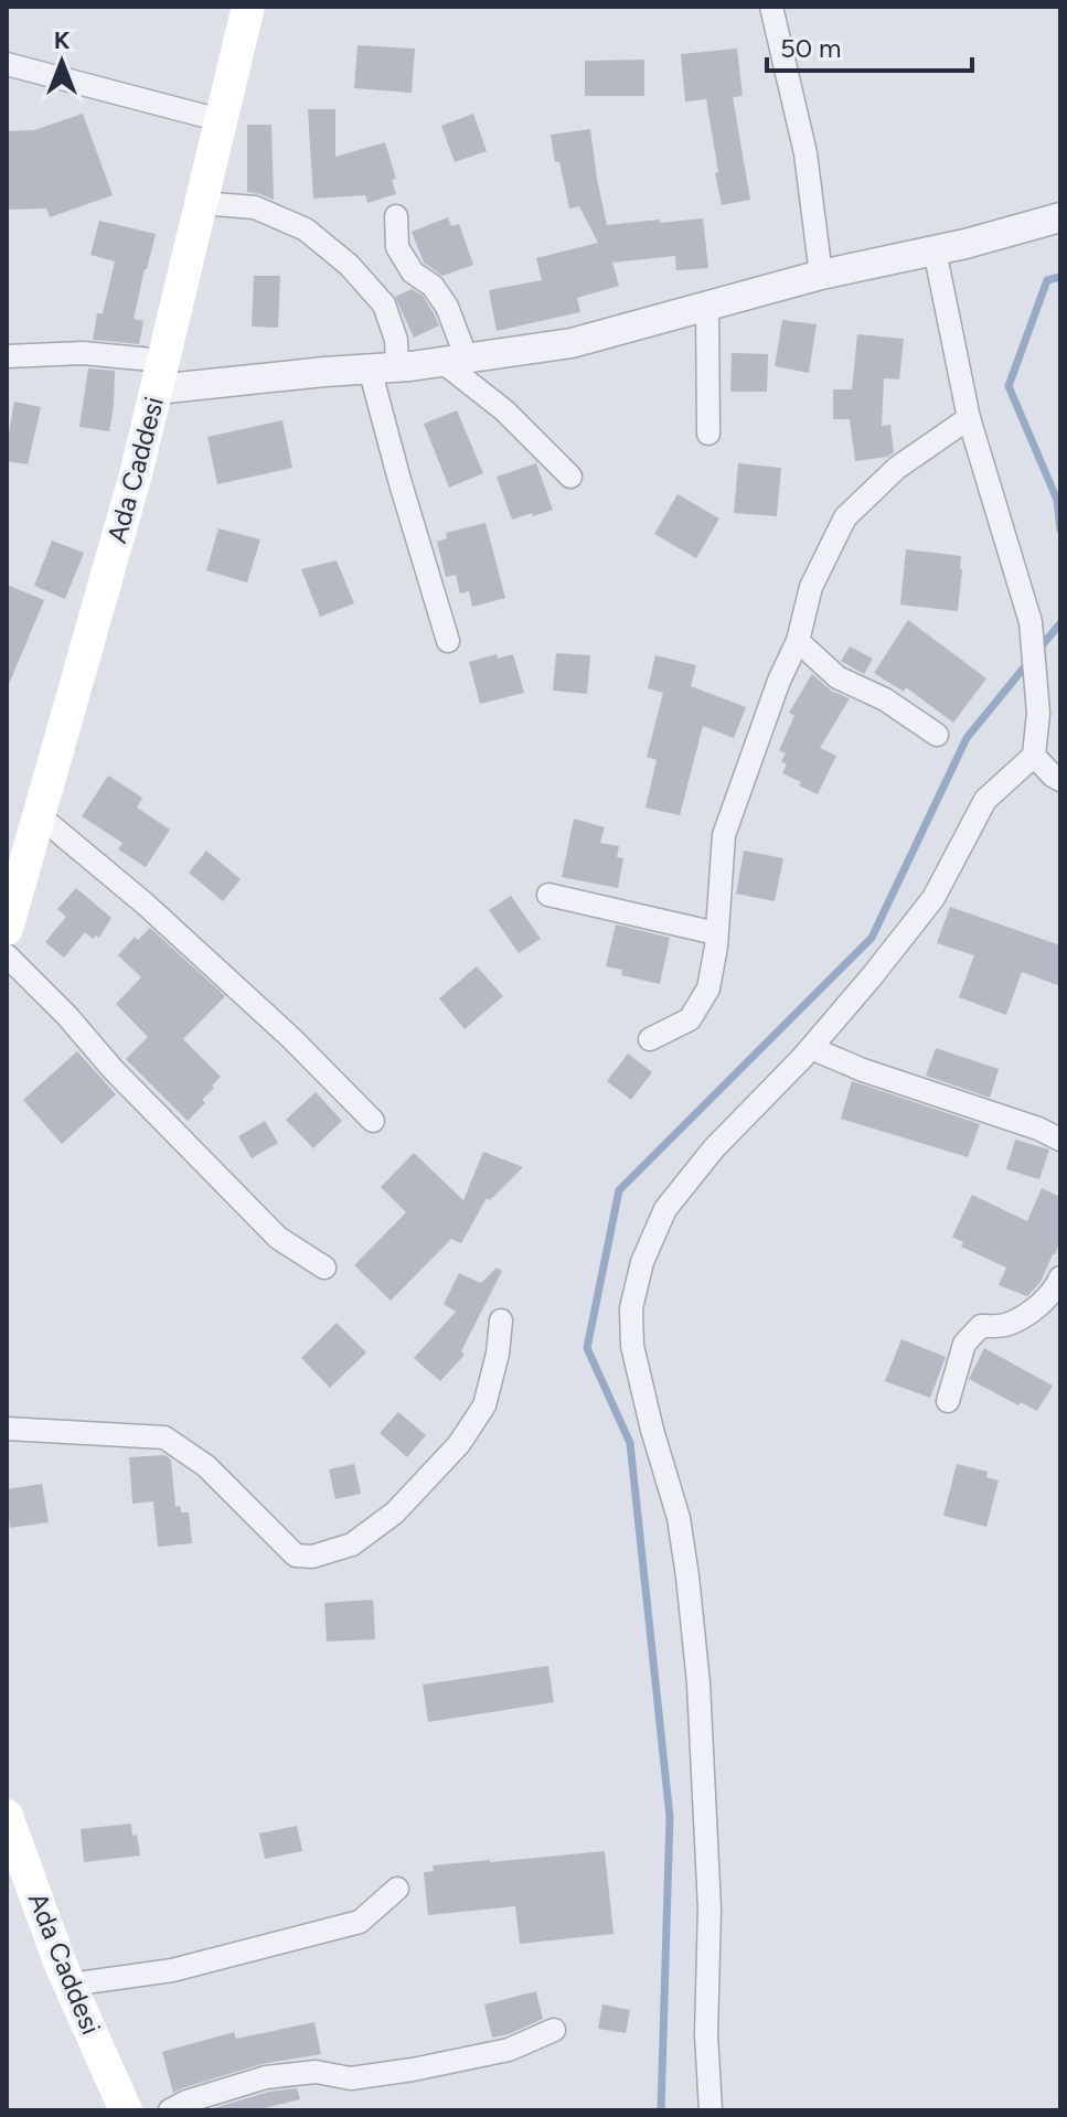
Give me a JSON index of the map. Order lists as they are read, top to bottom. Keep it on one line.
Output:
{"streets":{"main road":["Ada Caddesi"]},"scale_bar":"50 m","north":"top"}
